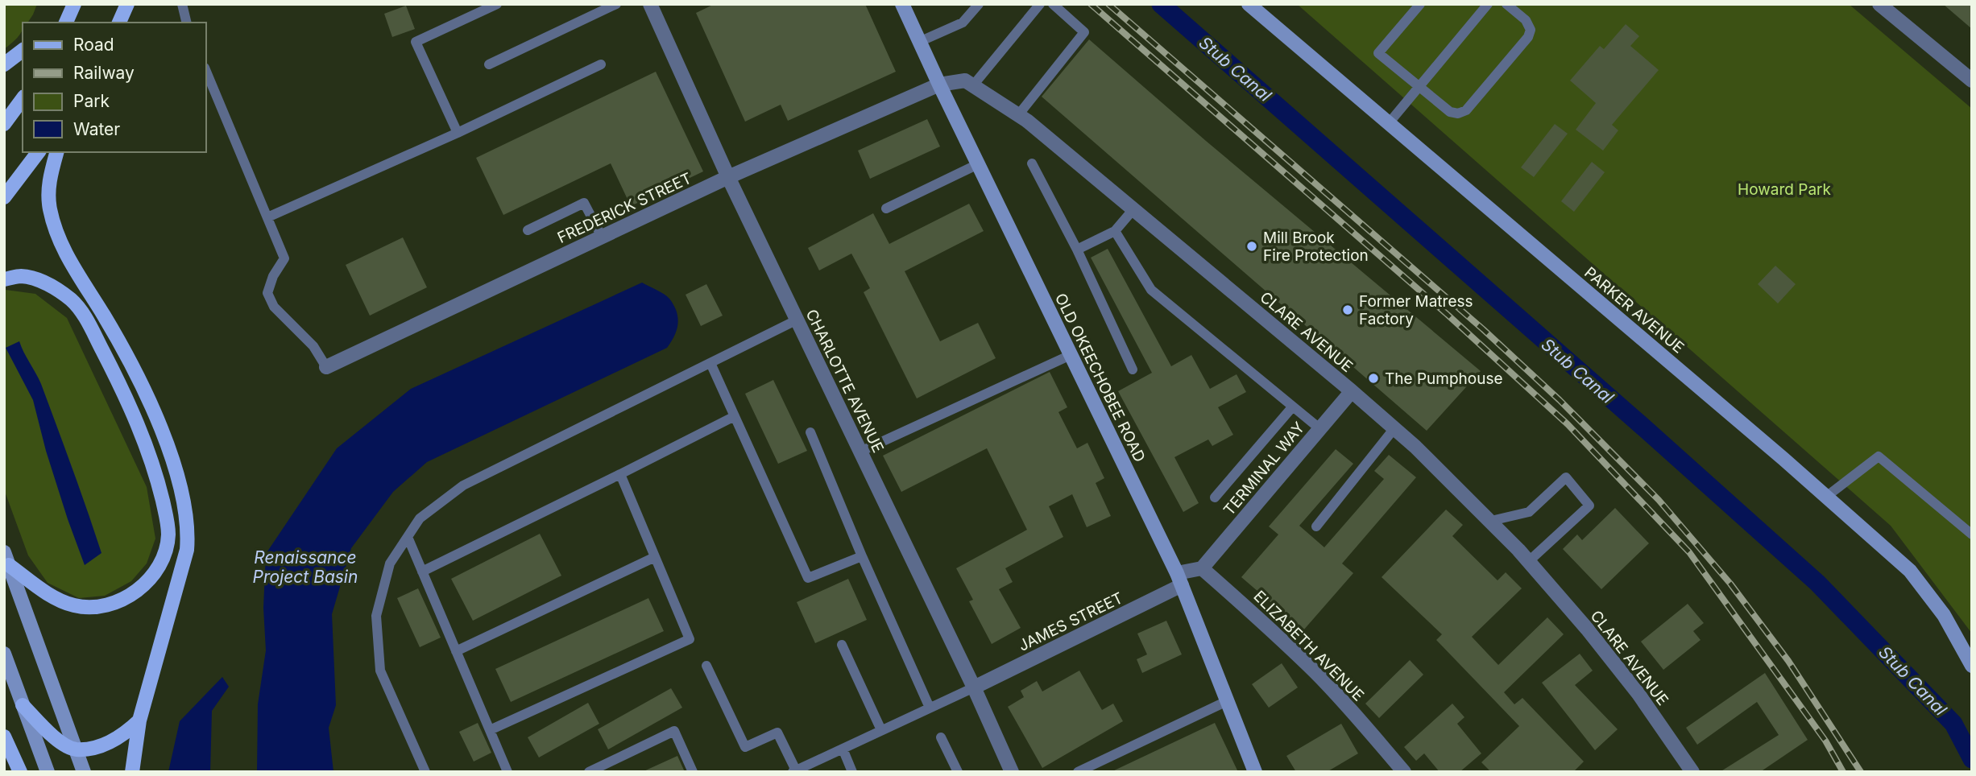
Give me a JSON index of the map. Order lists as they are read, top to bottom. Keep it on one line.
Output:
{"streets":{"street":["FREDERICK STREET","PARKER AVENUE","CLARE AVENUE","OLD OKEECHOBEE ROAD","CHARLOTTE AVENUE","TERMINAL WAY","JAMES STREET","ELIZABETH AVENUE"]},"crossings":[["FREDERICK STREET","CLARE AVENUE"],["FREDERICK STREET","OLD OKEECHOBEE ROAD"],["FREDERICK STREET","CHARLOTTE AVENUE"],["CLARE AVENUE","OLD OKEECHOBEE ROAD"],["CLARE AVENUE","TERMINAL WAY"],["OLD OKEECHOBEE ROAD","JAMES STREET"],["CHARLOTTE AVENUE","JAMES STREET"],["TERMINAL WAY","ELIZABETH AVENUE"]],"water":["Stub Canal","Renaissance Project Basin"],"parks":["Howard Park"],"places":["Mill Brook Fire Protection","Former Matress Factory","The Pumphouse"],"legend":["Road","Railway","Park","Water"]}
